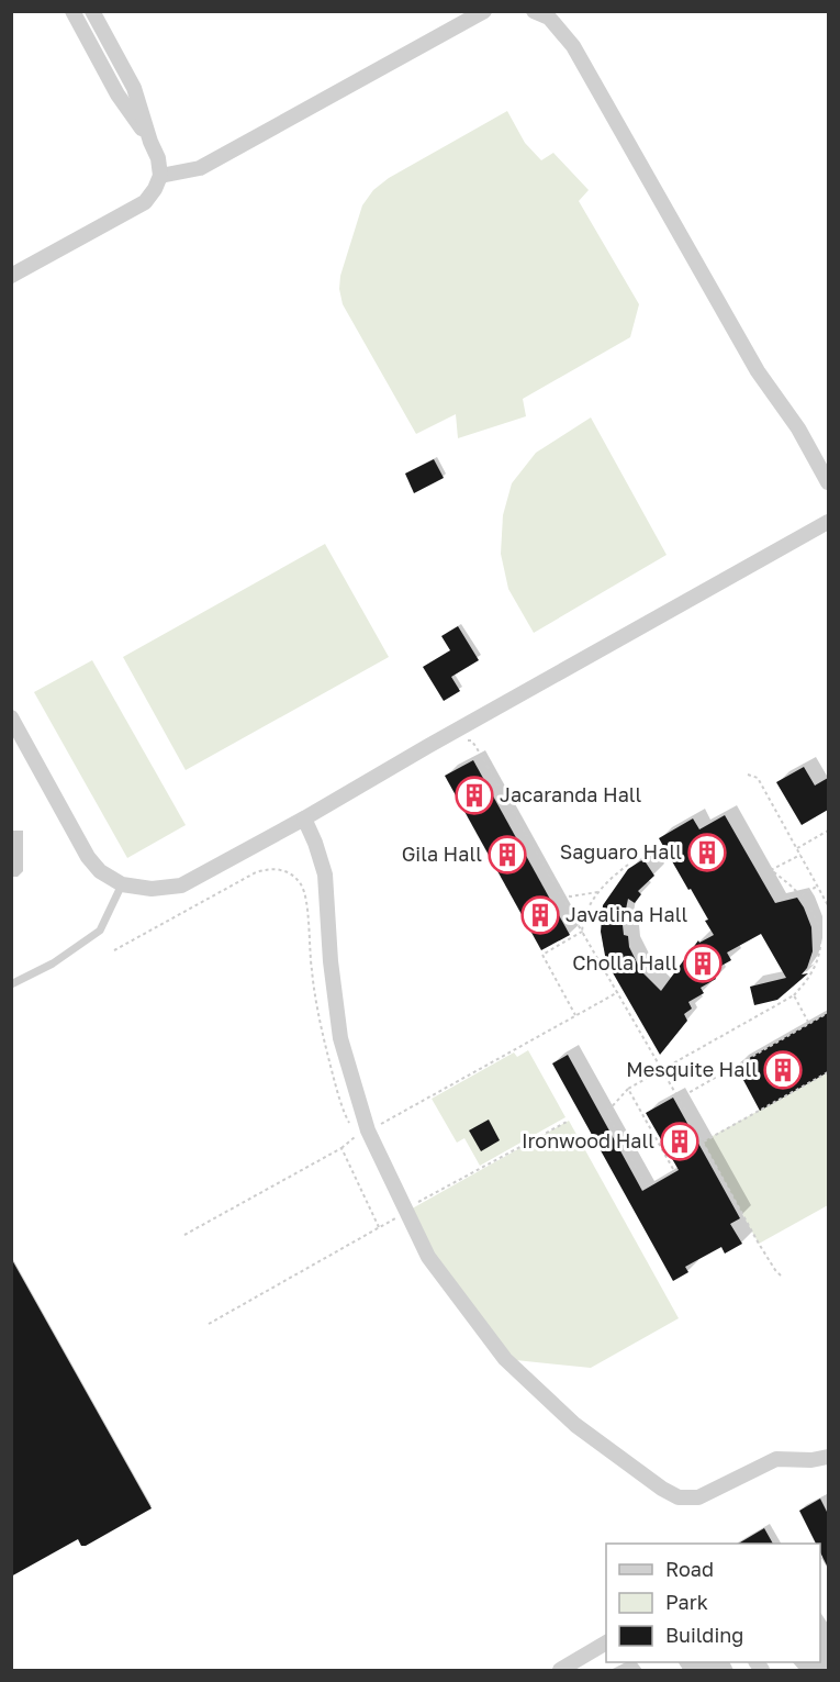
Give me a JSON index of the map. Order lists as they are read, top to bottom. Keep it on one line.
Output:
{"places":{"building":["Jacaranda Hall","Saguaro Hall","Gila Hall","Javalina Hall","Cholla Hall","Mesquite Hall","Ironwood Hall"]},"legend":["Road","Park","Building"]}
